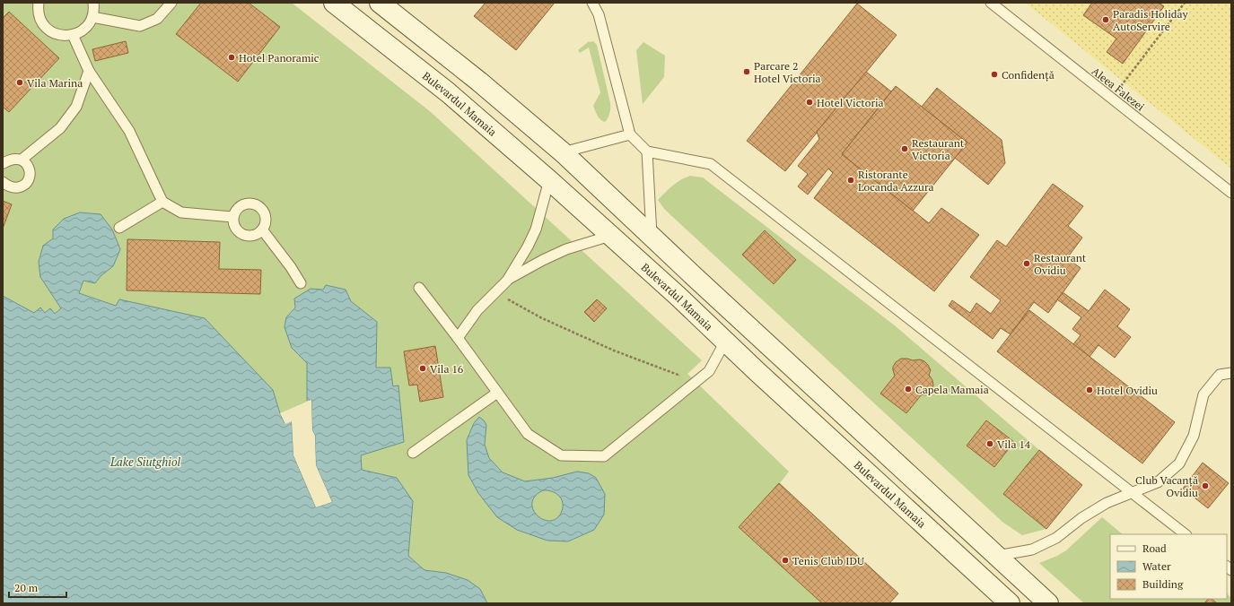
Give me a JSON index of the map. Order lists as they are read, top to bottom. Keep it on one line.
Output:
{"streets":{"main road":["Bulevardul Mamaia"],"lane":["Aleea Falezei"]},"water":["Lake Siutghiol"],"places":["Paradis Holiday AutoServire","Hotel Panoramic","Parcare 2 Hotel Victoria","Confidență","Vila Marina","Hotel Victoria","Restaurant Victoria","Ristorante Locanda Azzura","Restaurant Ovidiu","Vila 16","Capela Mamaia","Hotel Ovidiu","Vila 14","Club Vacanță Ovidiu","Tenis Club IDU"],"legend":["Road","Water","Building"],"scale_bar":"20 m"}
